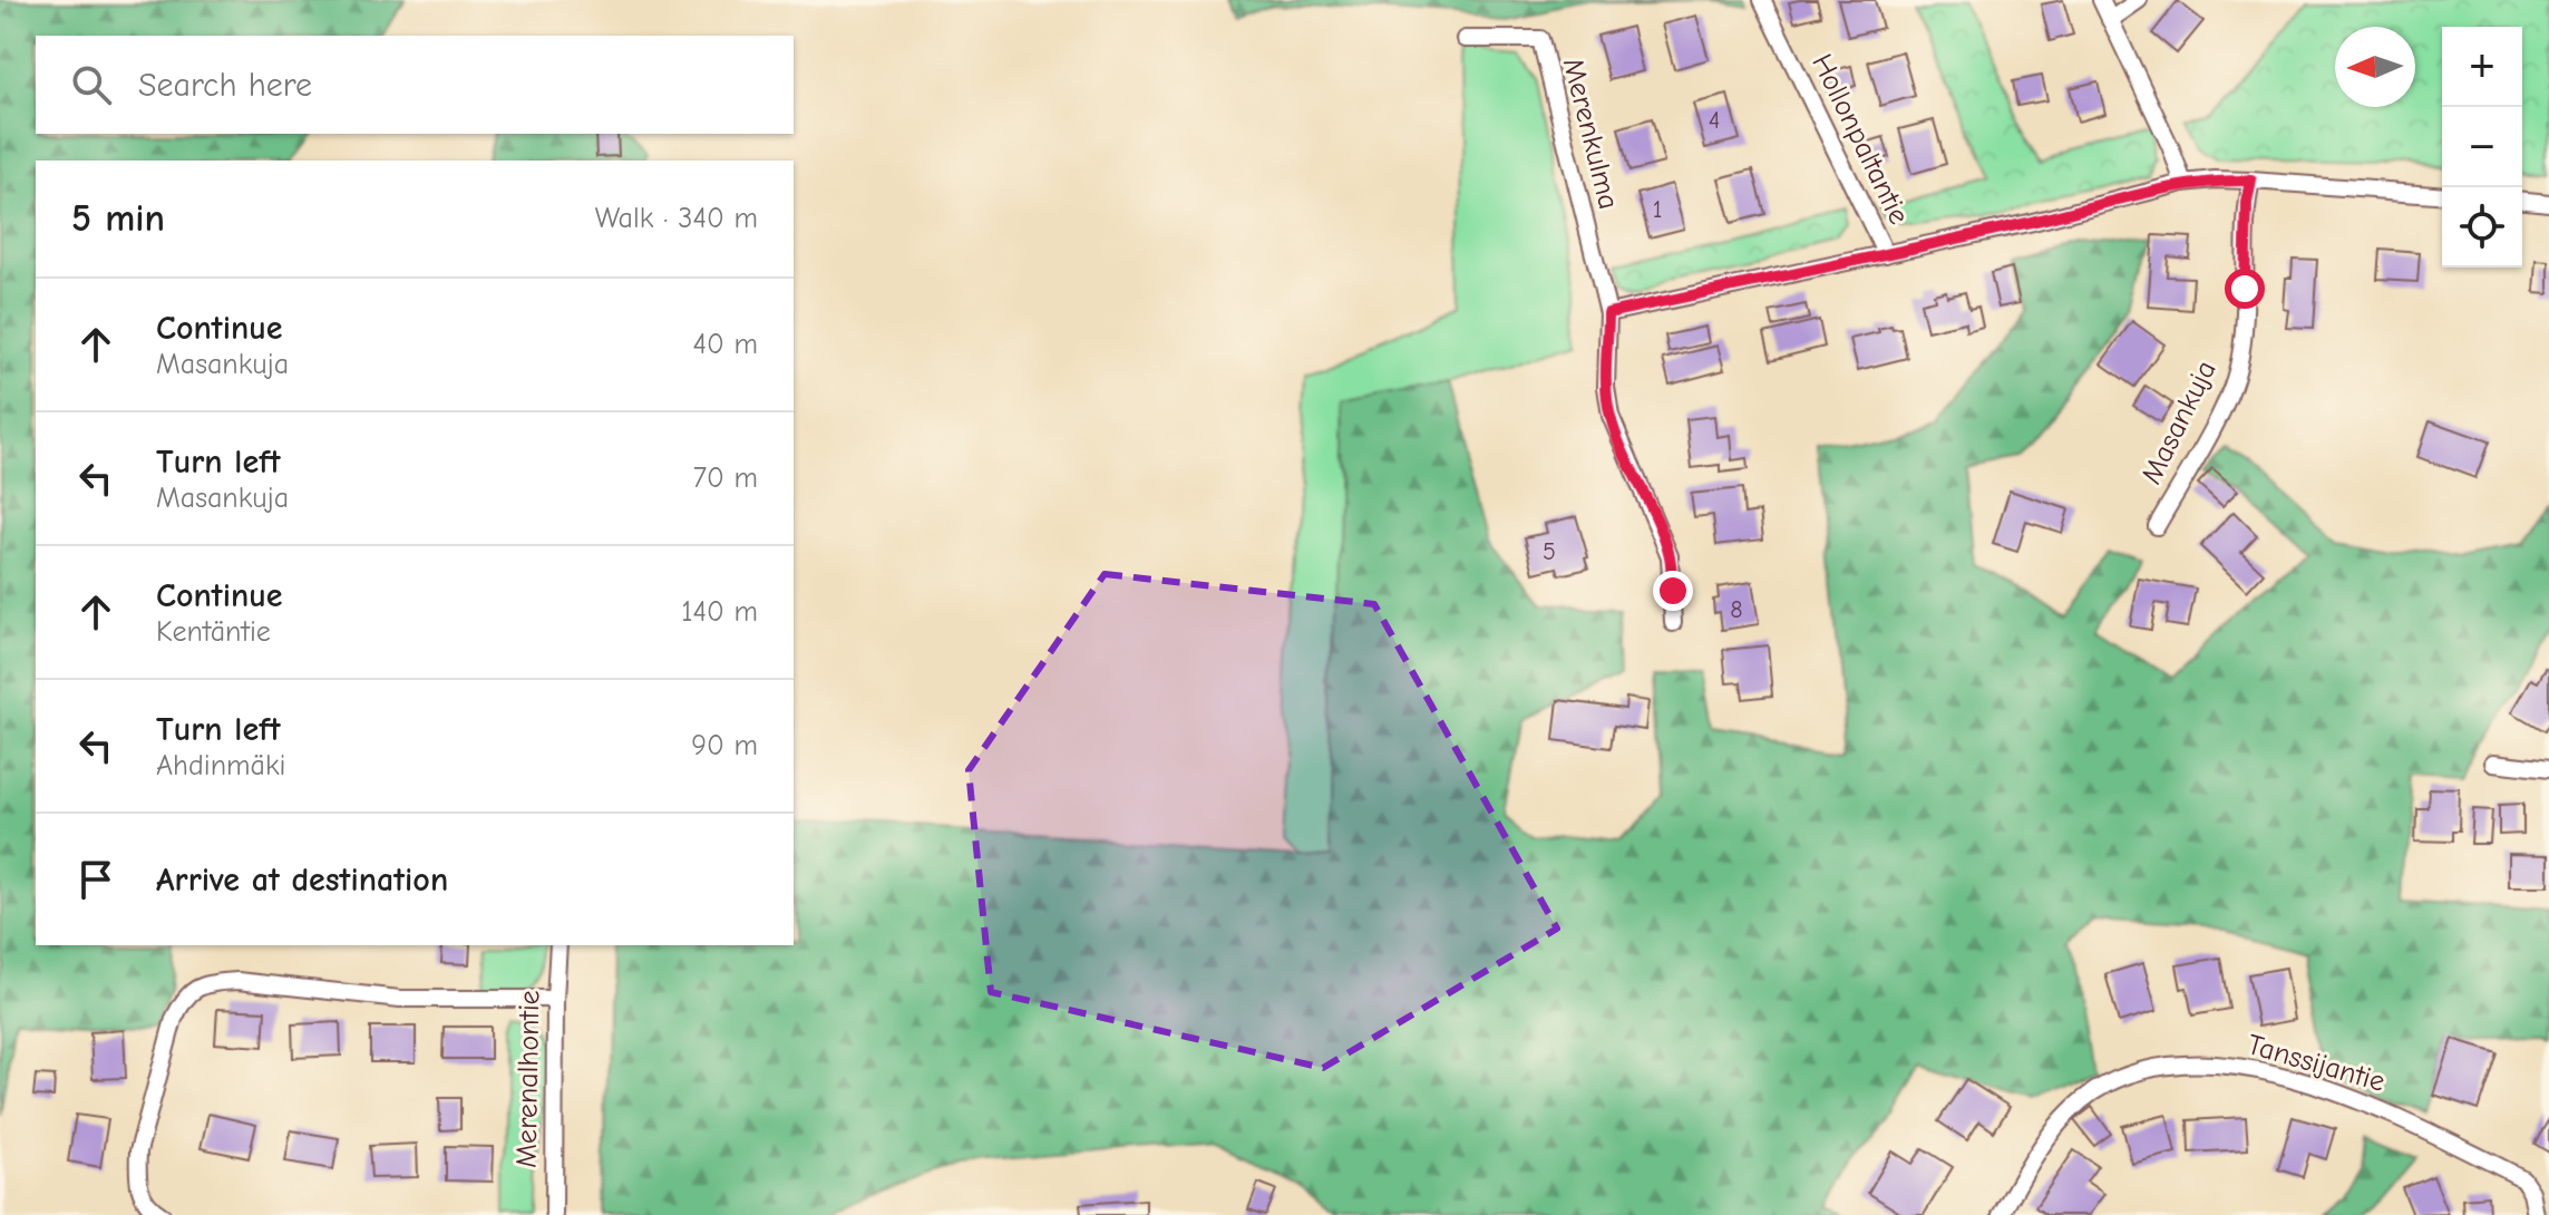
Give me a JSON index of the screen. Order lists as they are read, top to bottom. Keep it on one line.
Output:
{"streets":{"street":["Merenkulma","Hollonpaltantie","Masankuja","Tanssijantie","Merenalhontie"]},"house_numbers":["4","1","5","8"],"north":"left","page":{"map_buttons":["+","−"],"search":"Search here","heading":["5 min","Walk · 340 m"],"list":[["Continue","Masankuja","40 m"],["Turn left","Masankuja","70 m"],["Continue","Kentäntie","140 m"],["Turn left","Ahdinmäki","90 m"],"Arrive at destination"]}}
